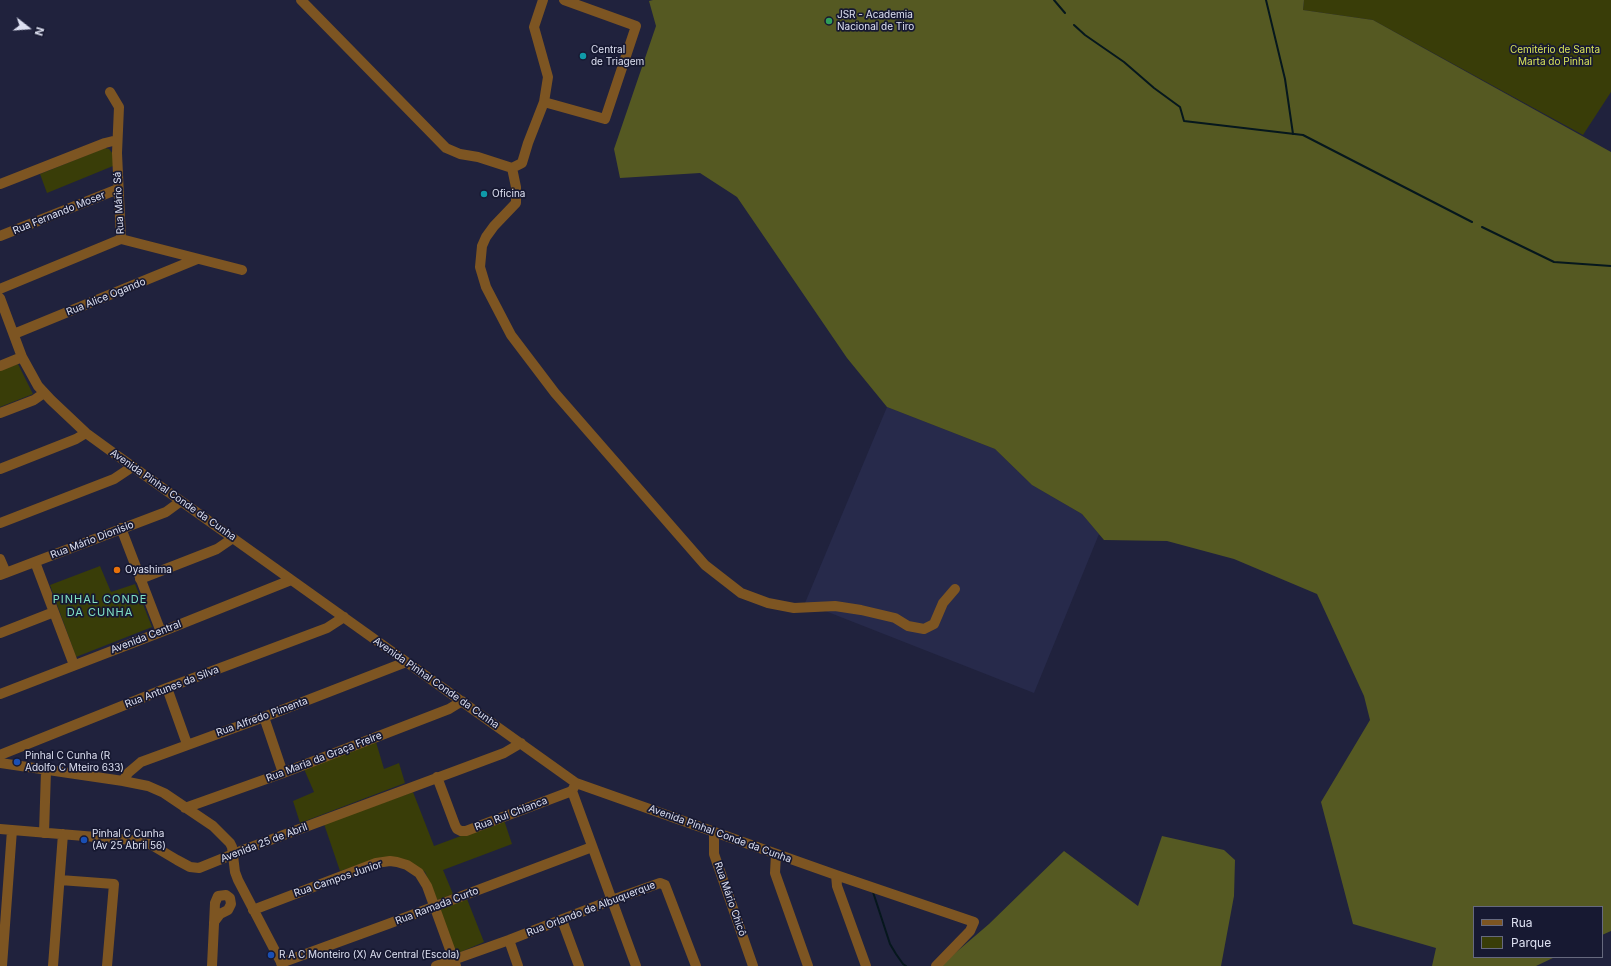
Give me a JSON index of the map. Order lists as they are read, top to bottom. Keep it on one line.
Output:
{"streets":{"street":["Rua Mário Sá","Rua Fernando Moser","Rua Alice Ogando","Avenida Pinhal Conde da Cunha","Rua Mário Dionisio","Avenida Central","Rua Antunes da Silva","Rua Alfredo Pimenta","Rua Maria da Graça Freire","Rua Rui Chianca","Avenida 25 de Abril","Rua Campos Junior","Rua Mário Chicô","Rua Ramada Curto","Rua Orlando de Albuquerque"]},"crossings":[["Rua Mário Sá","Rua Fernando Moser"],["Rua Mário Sá","Rua Alice Ogando"],["Rua Alice Ogando","Avenida Pinhal Conde da Cunha"],["Avenida Pinhal Conde da Cunha","Rua Mário Dionisio"],["Avenida Pinhal Conde da Cunha","Avenida Central"],["Avenida Pinhal Conde da Cunha","Rua Antunes da Silva"],["Avenida Pinhal Conde da Cunha","Rua Alfredo Pimenta"],["Avenida Pinhal Conde da Cunha","Rua Maria da Graça Freire"],["Avenida Pinhal Conde da Cunha","Rua Rui Chianca"],["Avenida Pinhal Conde da Cunha","Avenida 25 de Abril"],["Avenida Pinhal Conde da Cunha","Rua Mário Chicô"],["Rua Rui Chianca","Avenida 25 de Abril"],["Rua Campos Junior","Rua Ramada Curto"],["Rua Campos Junior","Rua Orlando de Albuquerque"]],"districts":["PINHAL CONDE DA CUNHA"],"parks":["Cemitério de Santa Marta do Pinhal"],"places":["JSR - Academia Nacional de Tiro","Central de Triagem","Oficina","Oyashima","Pinhal C Cunha (R Adolfo C Mteiro 633)","Pinhal C Cunha (Av 25 Abril 56)","R A C Monteiro (X) Av Central (Escola)"],"legend":["Rua","Parque"],"north":"right"}
